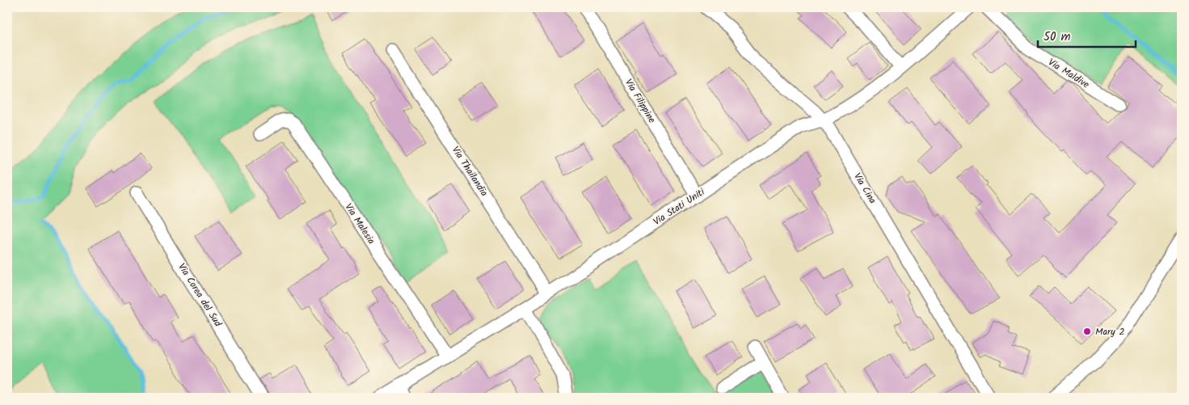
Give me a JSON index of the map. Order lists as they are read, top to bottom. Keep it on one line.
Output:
{"streets":{"street":["Via Maldive","Via Filippine","Via Thailandia","Via Cina","Via Stati Uniti","Via Malesia","Via Corea del Sud"]},"crossings":[["Via Filippine","Via Stati Uniti"],["Via Thailandia","Via Stati Uniti"],["Via Cina","Via Stati Uniti"],["Via Stati Uniti","Via Malesia"]],"places":["Mary 2"],"scale_bar":"50 m"}
